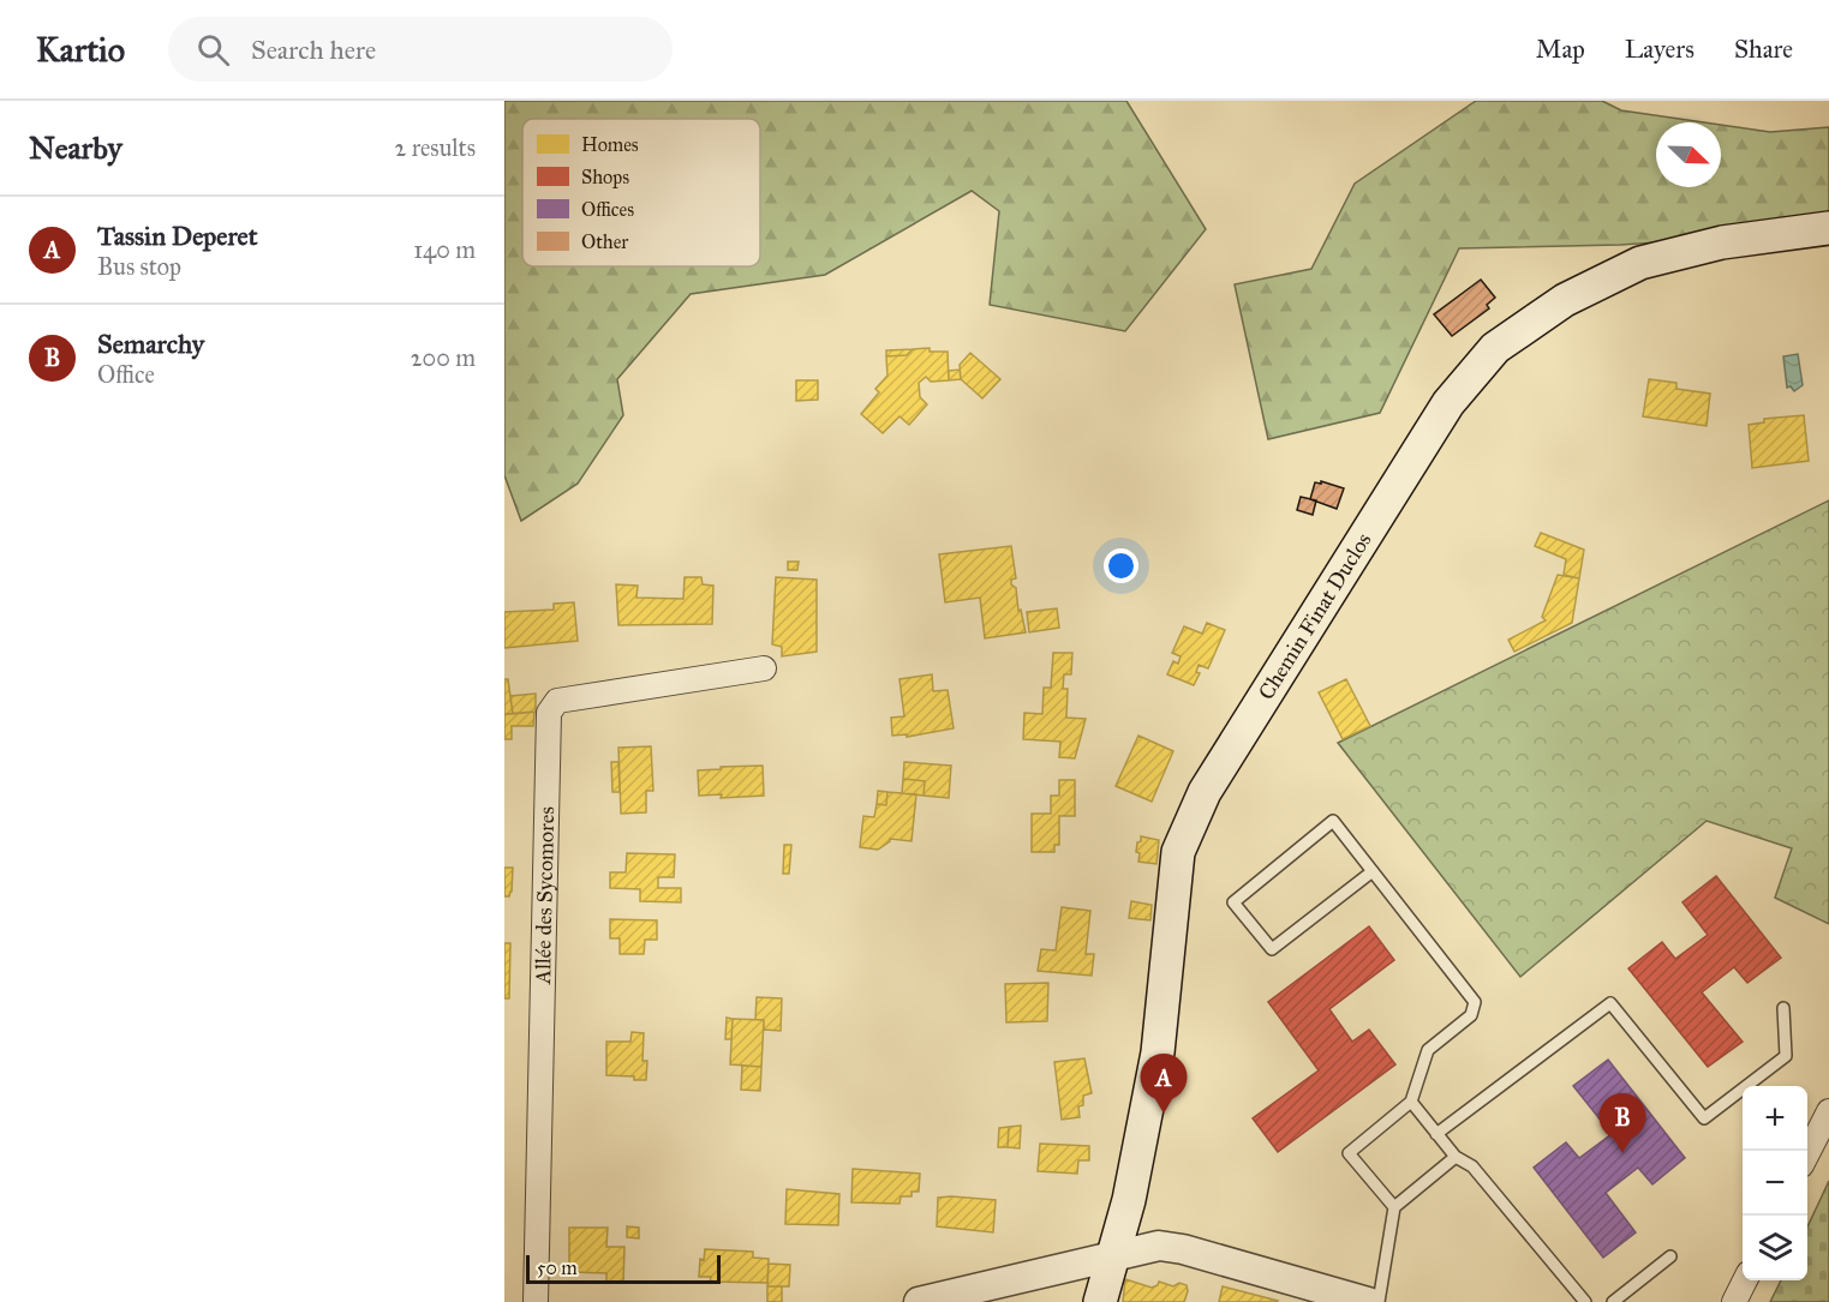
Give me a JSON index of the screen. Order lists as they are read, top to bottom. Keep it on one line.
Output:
{"streets":{"main road":["Chemin Finat Duclos"],"street":["Allée des Sycomores"]},"legend":["Homes","Shops","Offices","Other"],"scale_bar":"50 m","north":"bottom right","page":{"header":"Kartio","search":"Search here","nav":["Map","Layers","Share"],"heading":["Nearby","2 results"],"list":[{"mark":"A","name":"Tassin Deperet","note":"Bus stop","value":"140 m"},{"mark":"B","name":"Semarchy","note":"Office","value":"200 m"}],"pins":["A","B"],"map_buttons":["+","−"],"scale":"50 m"}}
